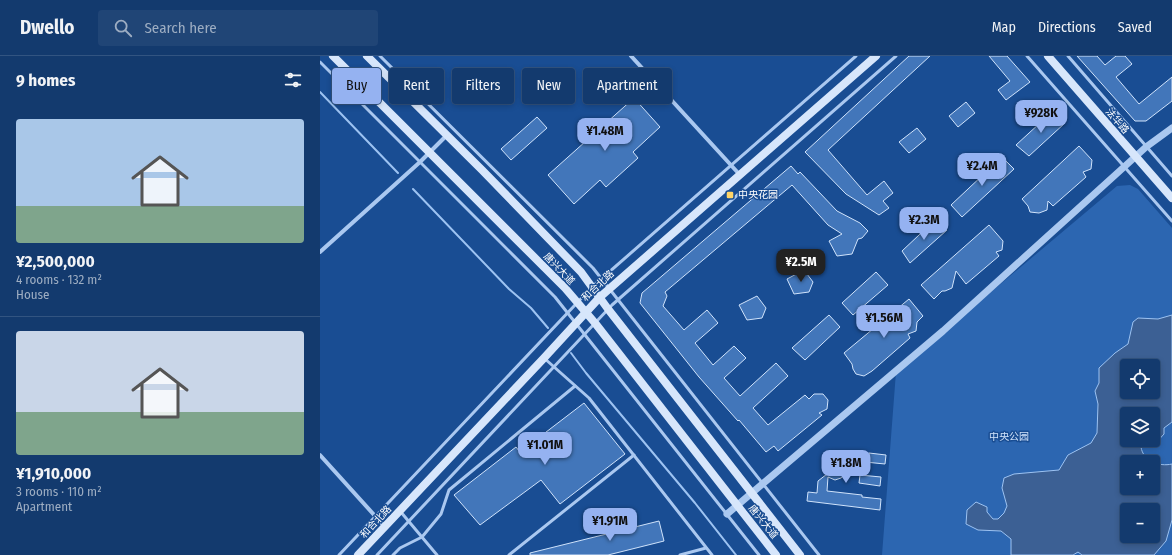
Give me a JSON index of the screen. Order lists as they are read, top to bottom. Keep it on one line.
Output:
{"streets":{"main road":["法华路","唐兴大道","和合北路"]},"crossings":[["唐兴大道","和合北路"]],"parks":["中央公园"],"places":{"transit":["中央花园"]},"page":{"header":"Dwello","search":"Search here","nav":["Map","Directions","Saved"],"heading":"9 homes","chip":["Buy","Rent","Filters","New","Apartment"],"price":["¥928K","¥1.48M","¥2.4M","¥2.3M","¥2.5M","¥1.56M","¥1.01M","¥1.8M","¥1.91M"],"list":[{"name":"¥2,500,000","note":"4 rooms · 132 m² · House"},{"name":"¥1,910,000","note":"3 rooms · 110 m² · Apartment"}],"map_buttons":["+","−"]}}
